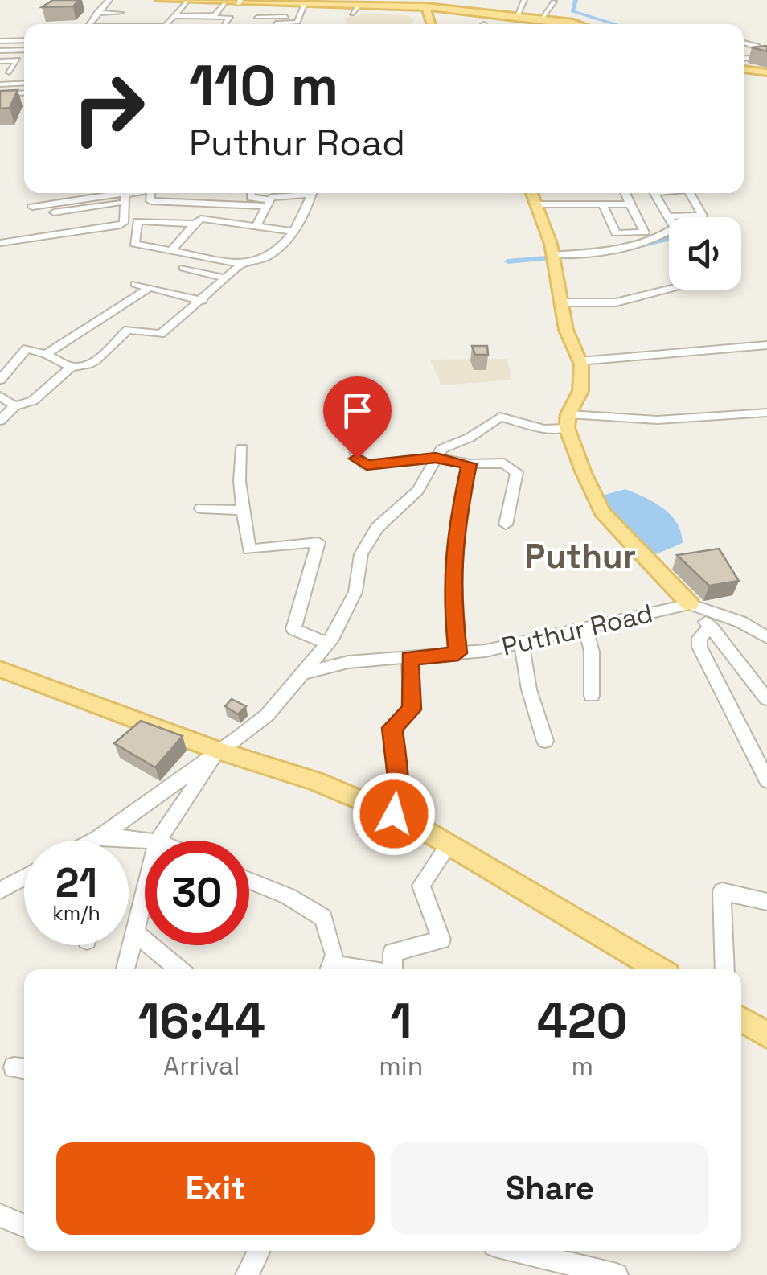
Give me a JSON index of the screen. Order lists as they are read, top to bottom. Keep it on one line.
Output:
{"streets":{"street":["Puthur Road"]},"districts":["Puthur"],"page":{"turn":["110 m","Puthur Road"],"speed":"21 km/h","limit":"30","eta":["16:44","Arrival","1","min","420","m"],"buttons":["Exit","Share"]}}
